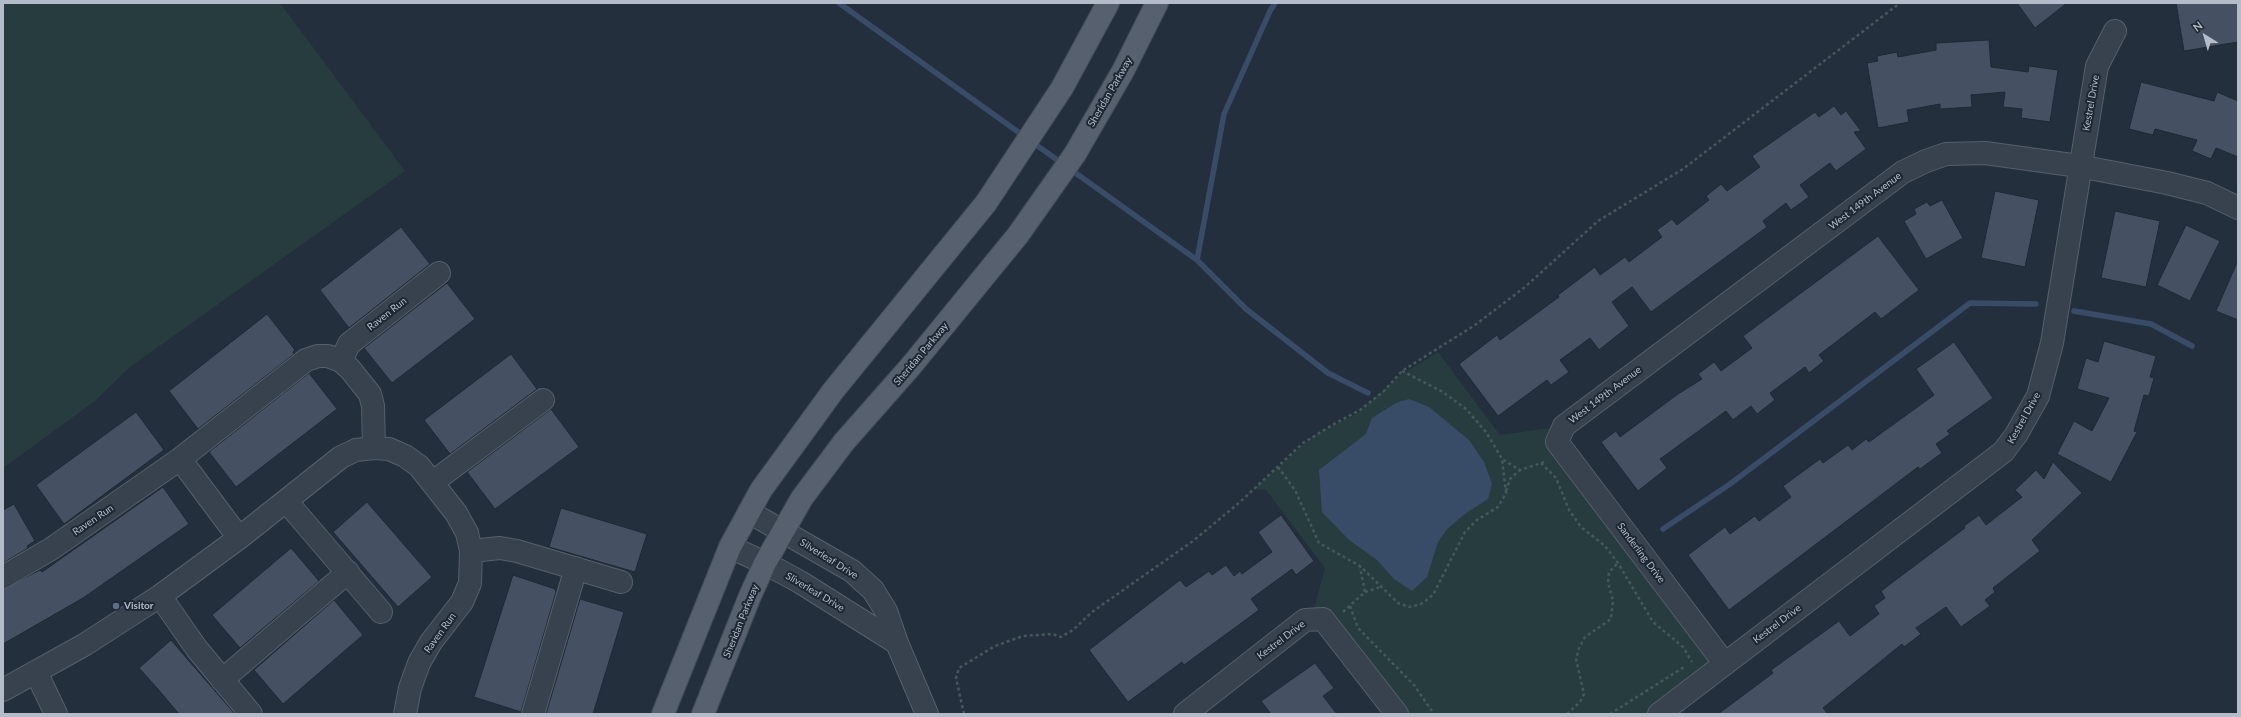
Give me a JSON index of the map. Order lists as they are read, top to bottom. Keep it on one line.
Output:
{"streets":{"main road":["Sheridan Parkway"],"street":["Kestrel Drive","West 149th Avenue","Raven Run","Sanderling Drive","Silverleaf Drive","Sliverleaf Drive"]},"crossings":[["Sheridan Parkway","Silverleaf Drive"],["Sheridan Parkway","Sliverleaf Drive"],["Kestrel Drive","West 149th Avenue"],["Kestrel Drive","Sanderling Drive"],["West 149th Avenue","Sanderling Drive"],["Silverleaf Drive","Sliverleaf Drive"]],"places":["Visitor"],"north":"top left"}
